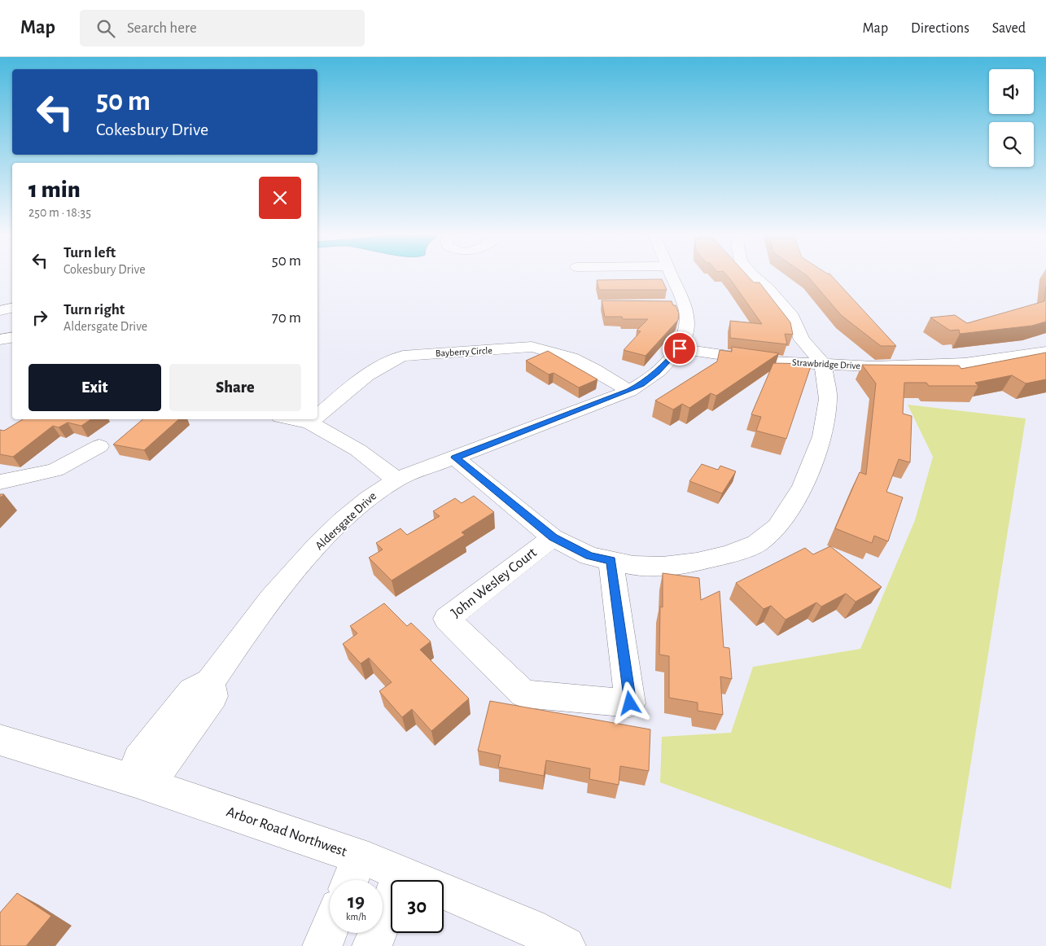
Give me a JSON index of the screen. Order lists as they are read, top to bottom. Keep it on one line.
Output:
{"streets":{"street":["Bayberry Circle","Strawbridge Drive","Aldersgate Drive","John Wesley Court","Arbor Road Northwest"]},"crossings":[["Bayberry Circle","Aldersgate Drive"],["Strawbridge Drive","Aldersgate Drive"],["Aldersgate Drive","Arbor Road Northwest"]],"page":{"header":"Map","search":"Search here","nav":["Map","Directions","Saved"],"turn":["50 m","Cokesbury Drive"],"heading":["1 min","250 m · 18:35"],"list":[{"name":"Turn left","note":"Cokesbury Drive","value":"50 m"},{"name":"Turn right","note":"Aldersgate Drive","value":"70 m"}],"buttons":["Exit","Share"],"speed":"19 km/h","limit":"30"}}
